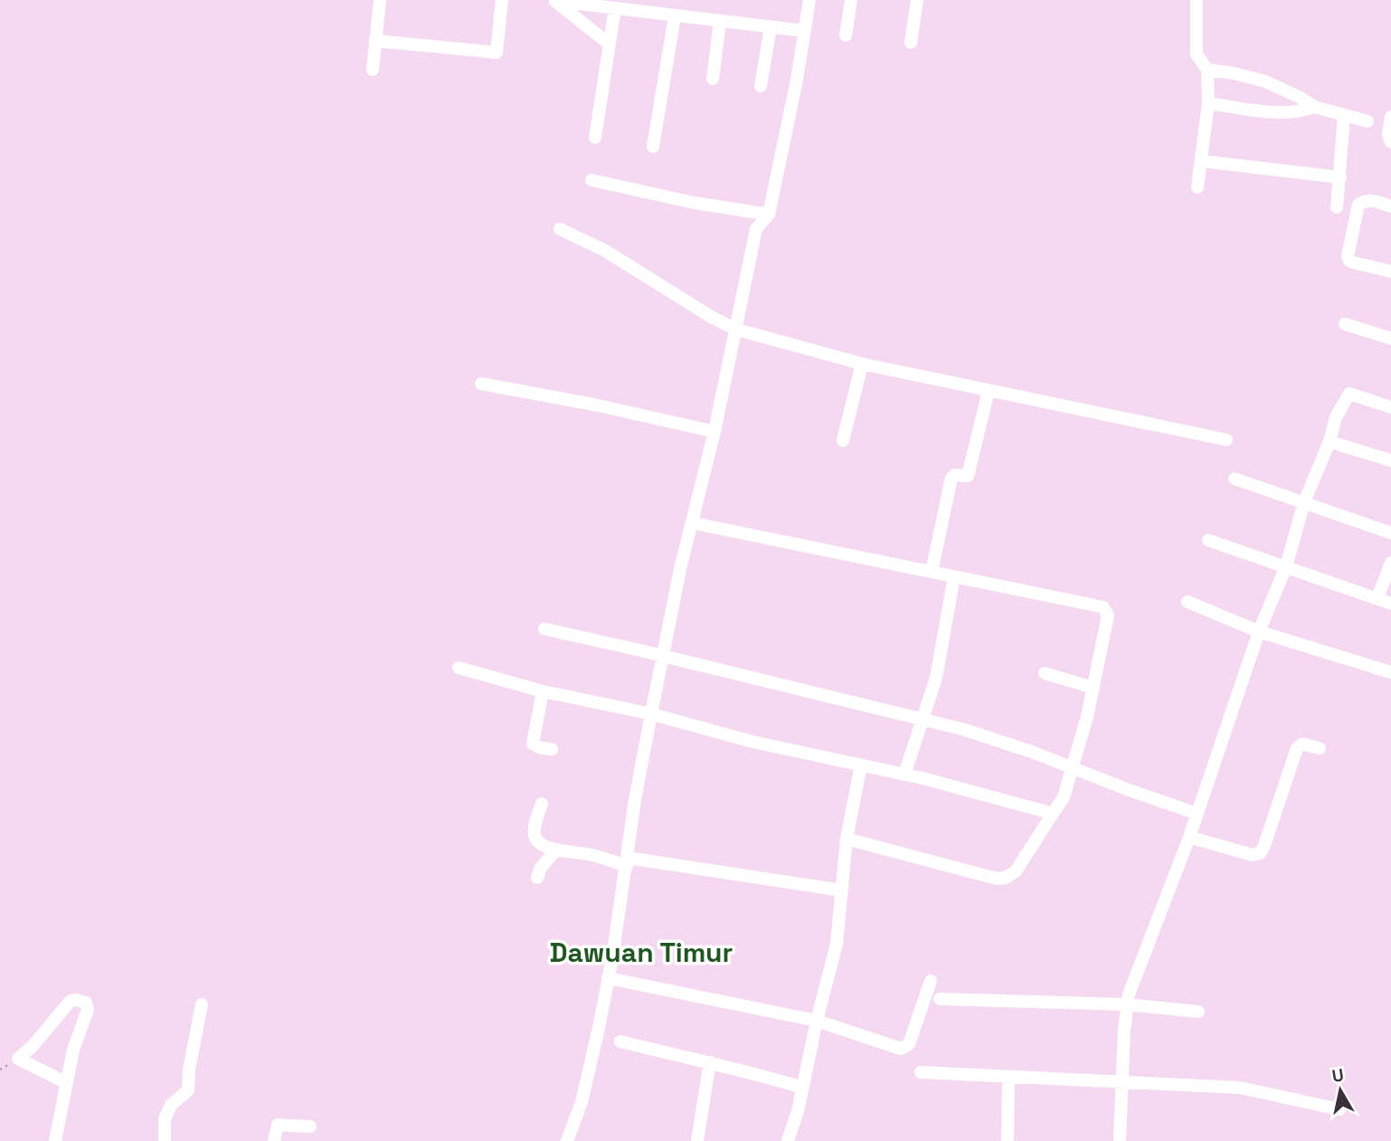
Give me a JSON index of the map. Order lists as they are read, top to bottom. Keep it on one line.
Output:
{"districts":["Dawuan Timur"],"north":"top"}
